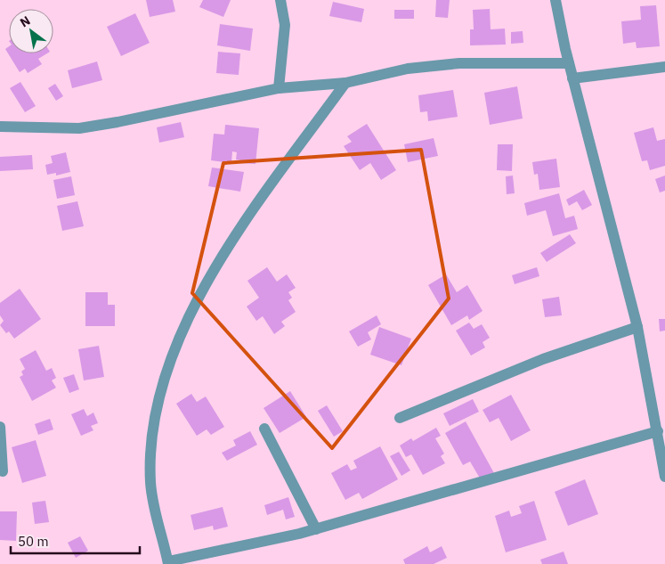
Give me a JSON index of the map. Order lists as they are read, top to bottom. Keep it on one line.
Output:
{"scale_bar":"50 m","north":"top left"}
